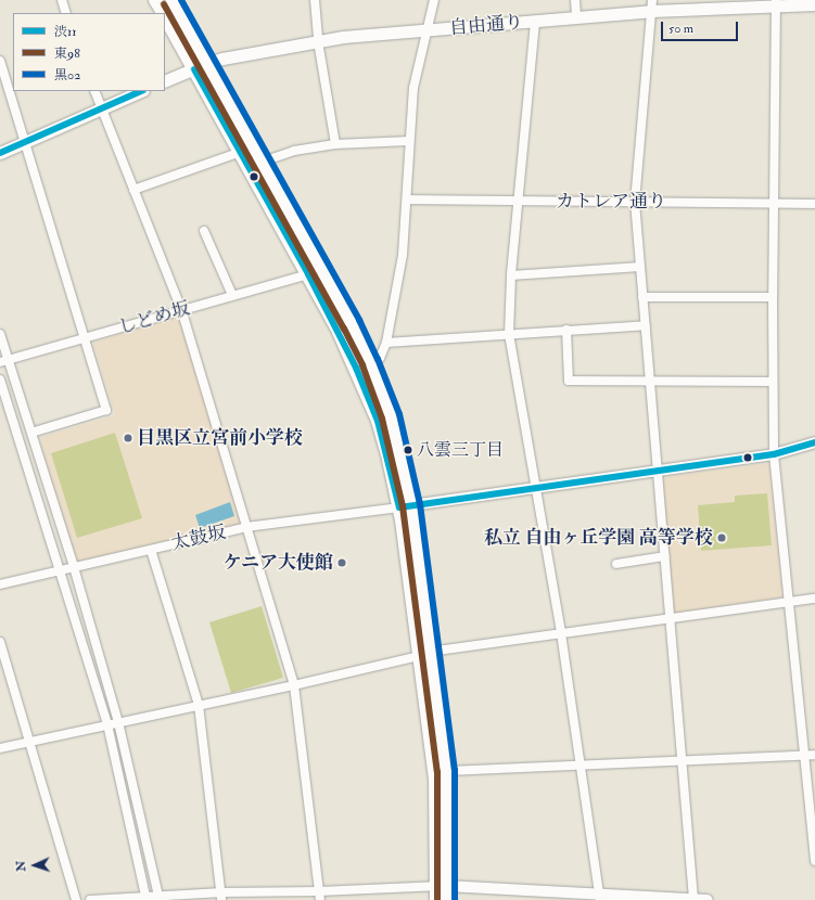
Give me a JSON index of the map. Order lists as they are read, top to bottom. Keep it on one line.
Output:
{"streets":{"main road":["自由通り"],"street":["カトレア通り","しどめ坂","太鼓坂"]},"places":["目黒区立宮前小学校","八雲三丁目","私立 自由ヶ丘学園 高等学校","ケニア大使館"],"lines":["transit line 黒02","transit line 東98","transit line 渋11"],"legend":["渋11","東98","黒02"],"scale_bar":"50 m","north":"left"}
